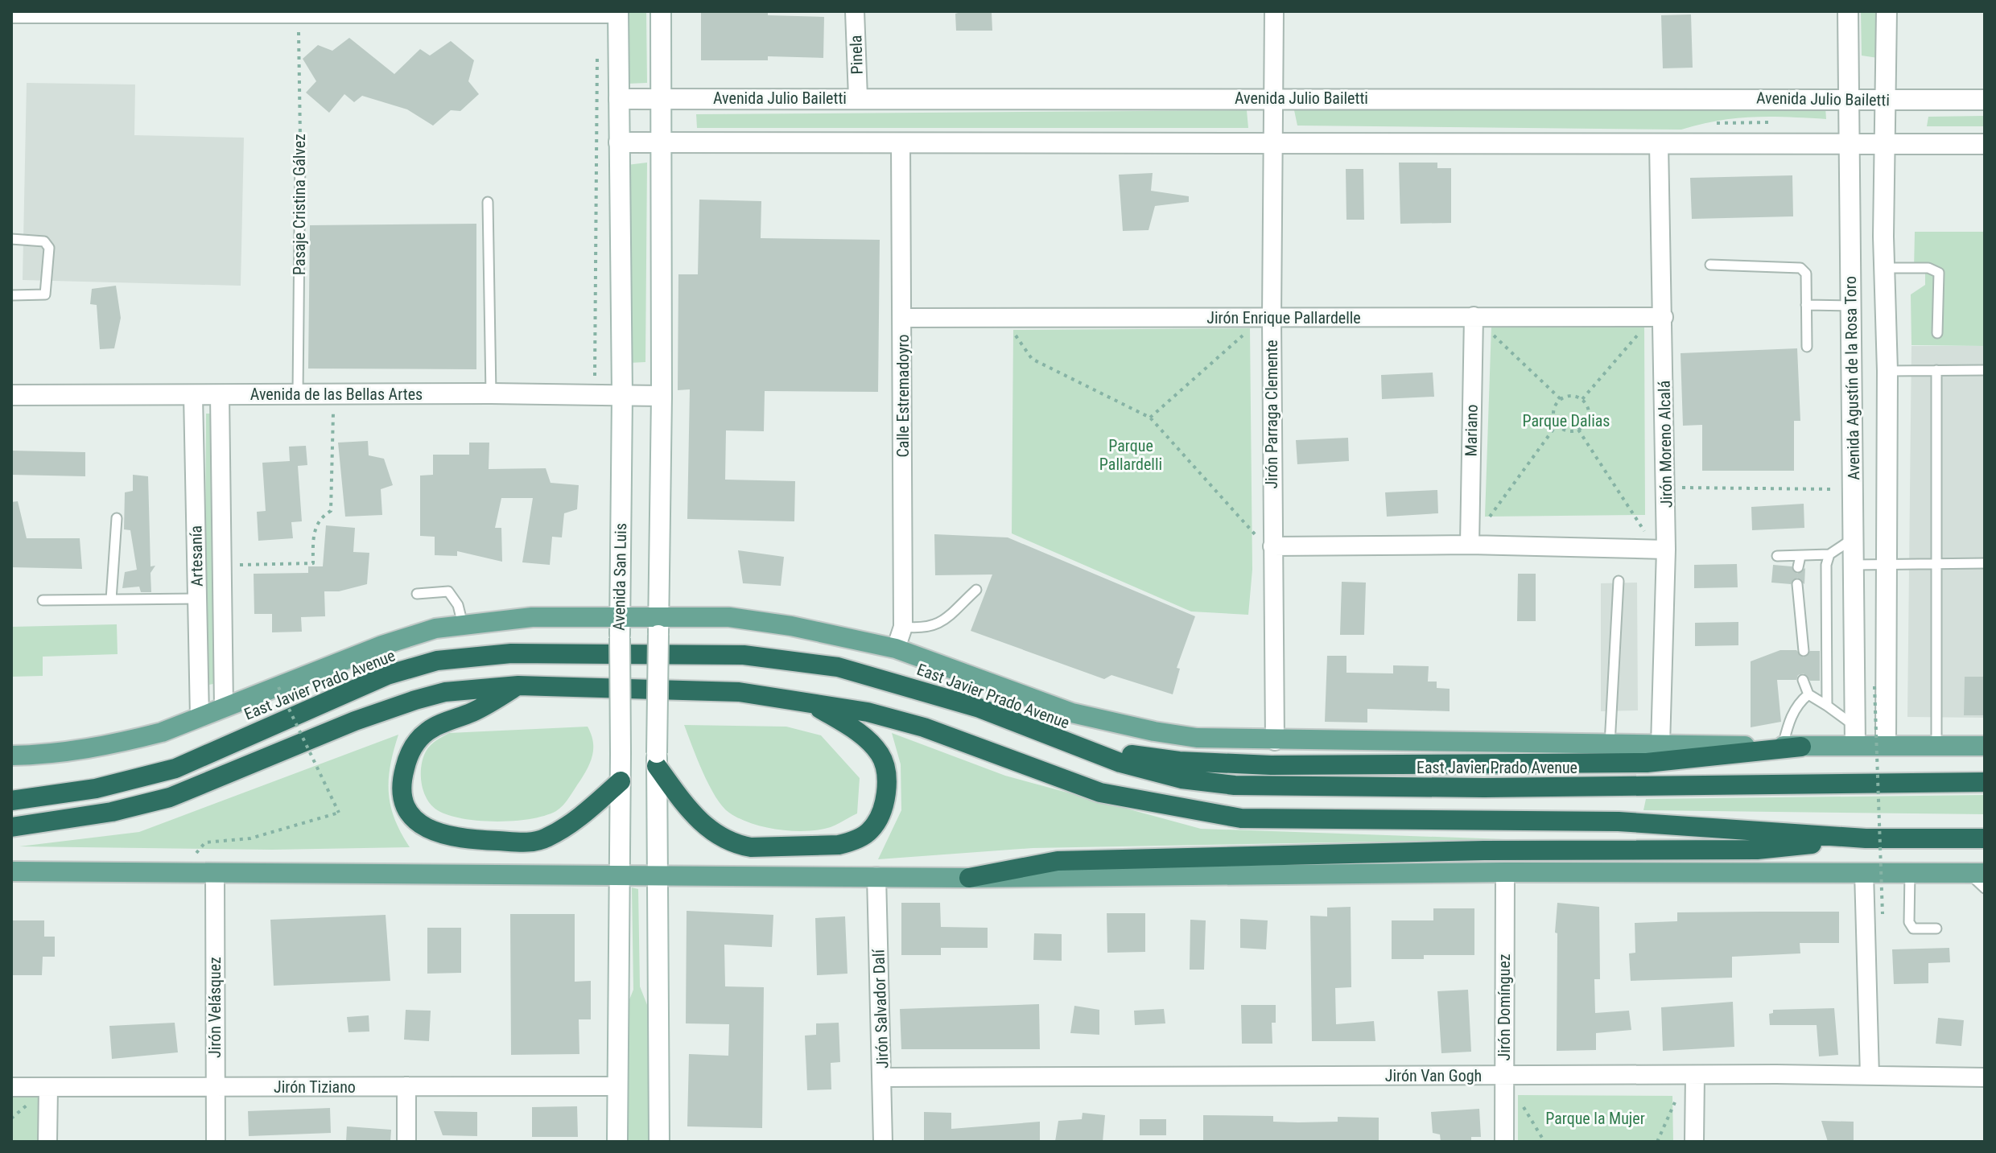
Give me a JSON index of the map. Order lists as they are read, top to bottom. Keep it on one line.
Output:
{"streets":{"highway":["East Javier Prado Avenue"],"street":["Pinela","Avenida Julio Bailetti","Jirón Enrique Pallardelle","Avenida Agustín de la Rosa Toro","Avenida de las Bellas Artes","Calle Estremadoyro","Jirón Parraga Clemente","Mariano","Jirón Moreno Alcalá","Artesanía","Avenida San Luis","Jirón Velásquez","Jirón Domínguez","Jirón Salvador Dalí","Jirón Van Gogh","Jirón Tiziano"],"lane":["Pasaje Cristina Gálvez"]},"crossings":[["Pinela","Avenida Julio Bailetti"],["Avenida Julio Bailetti","Avenida Agustín de la Rosa Toro"],["Avenida Julio Bailetti","Jirón Parraga Clemente"],["Avenida Julio Bailetti","Avenida San Luis"],["Pasaje Cristina Gálvez","Avenida de las Bellas Artes"],["Jirón Enrique Pallardelle","Calle Estremadoyro"],["Jirón Enrique Pallardelle","Jirón Parraga Clemente"],["Jirón Enrique Pallardelle","Mariano"],["Jirón Enrique Pallardelle","Jirón Moreno Alcalá"],["Avenida Agustín de la Rosa Toro","East Javier Prado Avenue"],["Avenida de las Bellas Artes","Artesanía"],["Avenida de las Bellas Artes","Avenida San Luis"],["Calle Estremadoyro","East Javier Prado Avenue"],["Jirón Parraga Clemente","East Javier Prado Avenue"],["Jirón Moreno Alcalá","East Javier Prado Avenue"],["Artesanía","East Javier Prado Avenue"],["Avenida San Luis","East Javier Prado Avenue"],["Avenida San Luis","Jirón Tiziano"],["Jirón Velásquez","Jirón Tiziano"],["Jirón Domínguez","Jirón Van Gogh"],["Jirón Salvador Dalí","Jirón Van Gogh"]],"parks":["Parque Dalias","Parque Pallardelli","Parque la Mujer"]}
